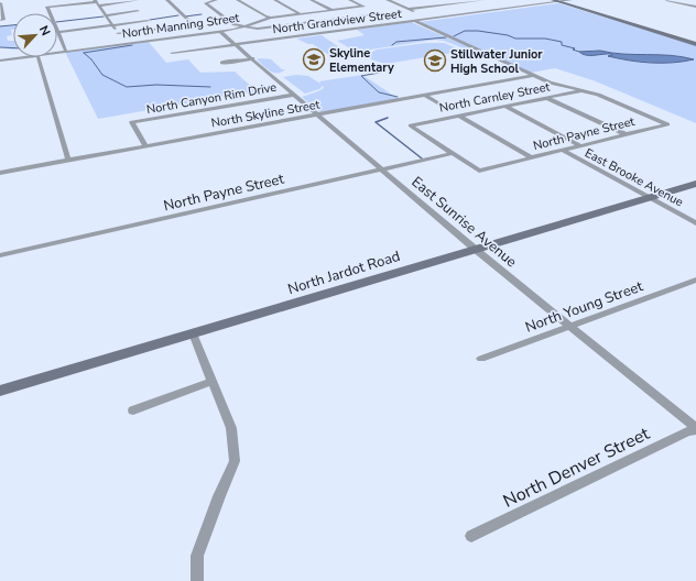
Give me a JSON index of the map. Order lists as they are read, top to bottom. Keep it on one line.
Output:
{"streets":{"street":["North Grandview Street","North Manning Street","North Carnley Street","North Canyon Rim Drive","North Skyline Street","North Payne Street","East Brooke Avenue","East Sunrise Avenue","North Jardot Road","North Young Street","North Denver Street"]},"crossings":[["North Grandview Street","East Sunrise Avenue"],["North Manning Street","East Sunrise Avenue"],["North Carnley Street","North Payne Street"],["North Carnley Street","East Brooke Avenue"],["North Canyon Rim Drive","North Skyline Street"],["North Canyon Rim Drive","East Sunrise Avenue"],["North Skyline Street","East Sunrise Avenue"],["North Payne Street","East Brooke Avenue"],["North Payne Street","East Sunrise Avenue"],["East Brooke Avenue","North Jardot Road"],["East Sunrise Avenue","North Jardot Road"],["East Sunrise Avenue","North Young Street"],["East Sunrise Avenue","North Denver Street"]],"places":{"school or university":["Skyline Elementary","Stillwater Junior High School"]},"north":"top right"}
